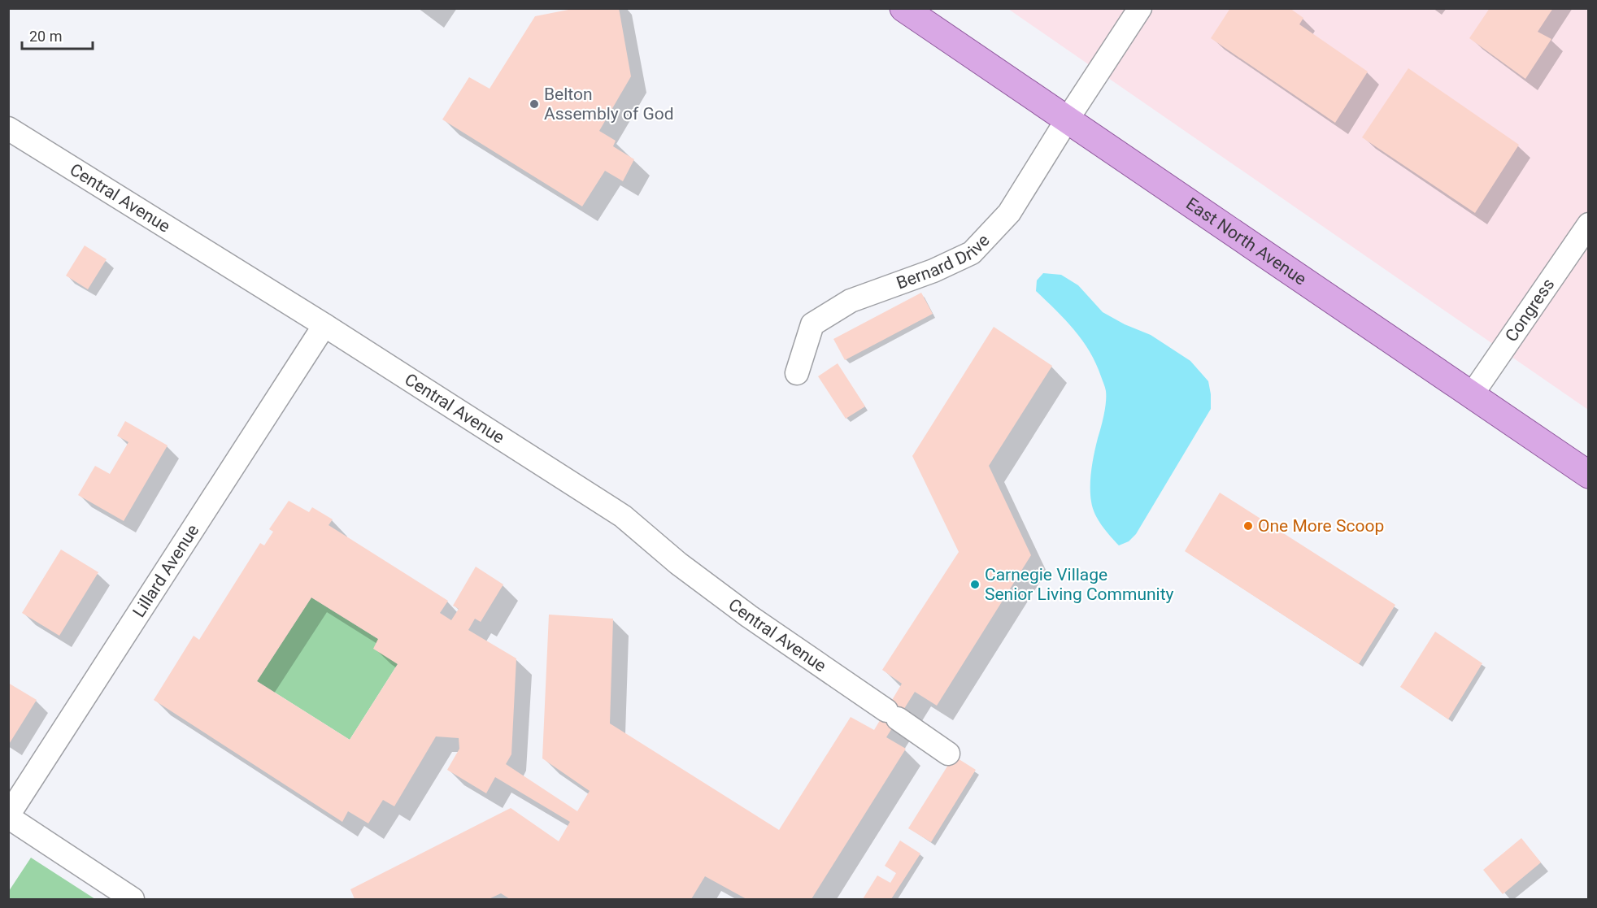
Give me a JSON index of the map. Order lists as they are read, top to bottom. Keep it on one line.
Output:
{"streets":{"main road":["East North Avenue"],"street":["Central Avenue","Bernard Drive","Congress","Lillard Avenue"]},"crossings":[["Central Avenue","Lillard Avenue"],["East North Avenue","Bernard Drive"],["East North Avenue","Congress"]],"places":["Belton Assembly of God","One More Scoop","Carnegie Village Senior Living Community"],"scale_bar":"20 m"}
